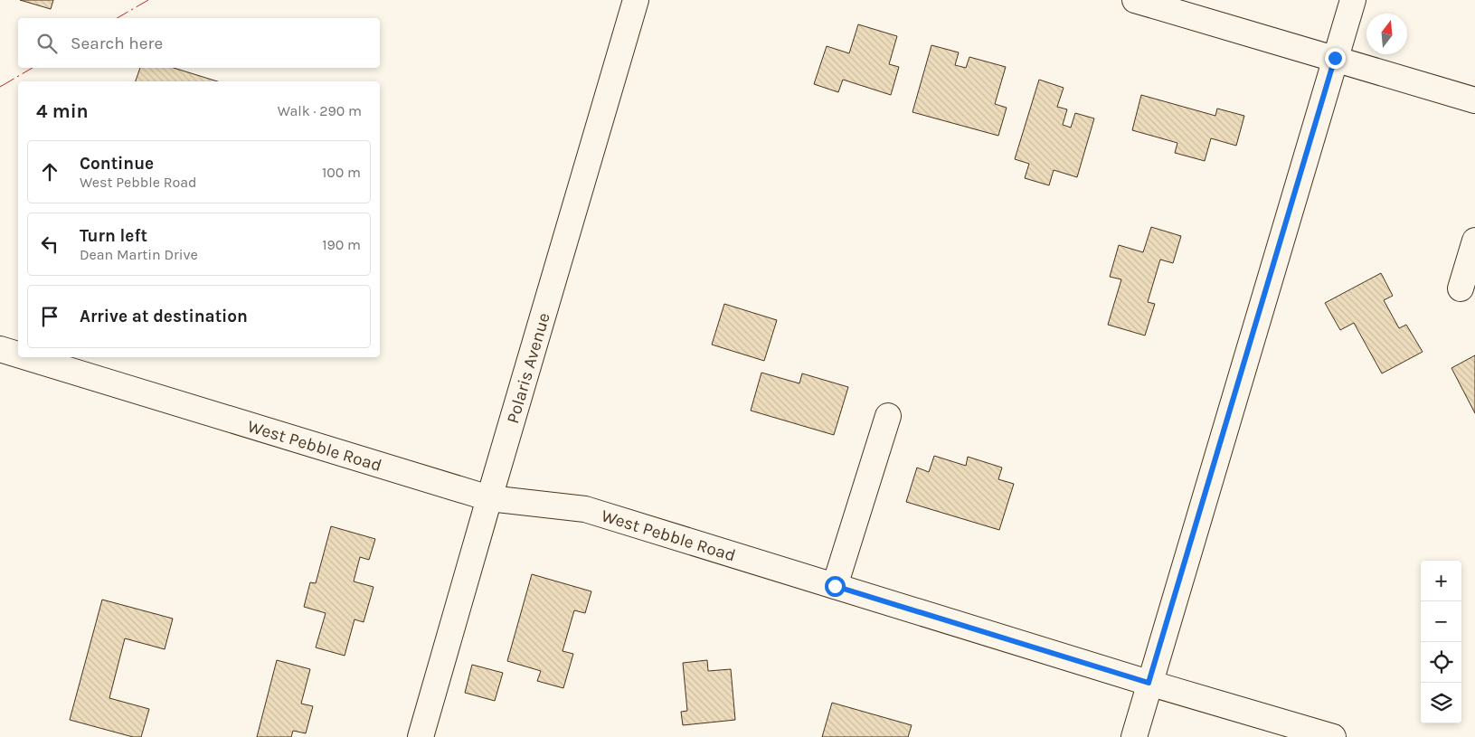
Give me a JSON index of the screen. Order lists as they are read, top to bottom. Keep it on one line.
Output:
{"streets":{"street":["Polaris Avenue","West Pebble Road"]},"crossings":[["Polaris Avenue","West Pebble Road"]],"north":"top","page":{"search":"Search here","heading":["4 min","Walk · 290 m"],"list":[["Continue","West Pebble Road","100 m"],["Turn left","Dean Martin Drive","190 m"],"Arrive at destination"],"map_buttons":["+","−"]}}
